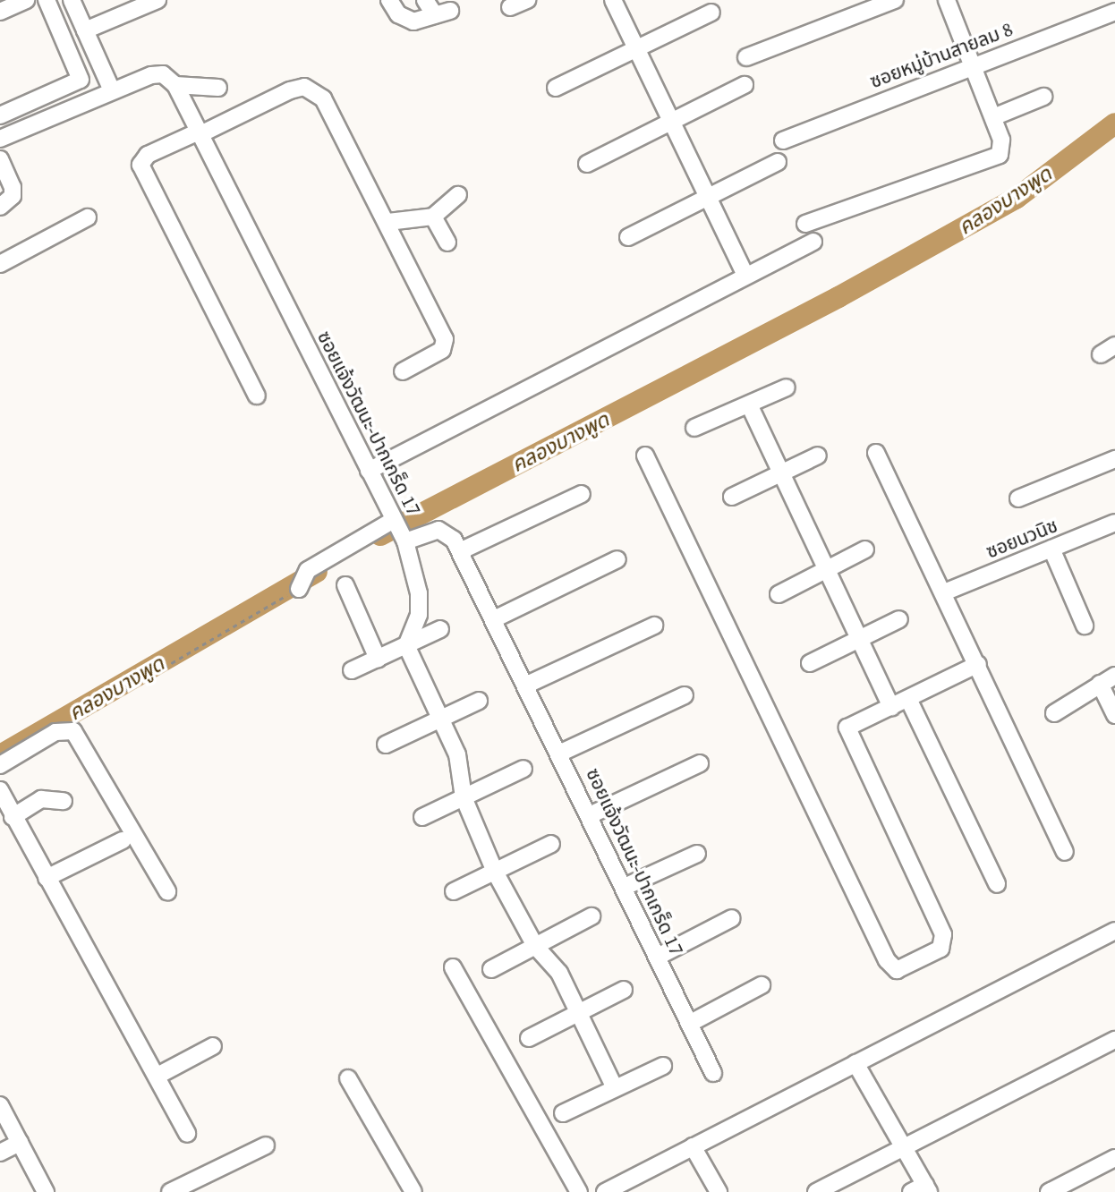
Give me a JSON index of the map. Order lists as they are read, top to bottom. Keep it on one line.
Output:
{"streets":{"street":["ซอยหมู่บ้านสายลม 8","ซอยแจ้งวัฒนะ-ปากเกร็ด 17","ซอยนวนิช"]},"water":["คลองบางพูด"]}
